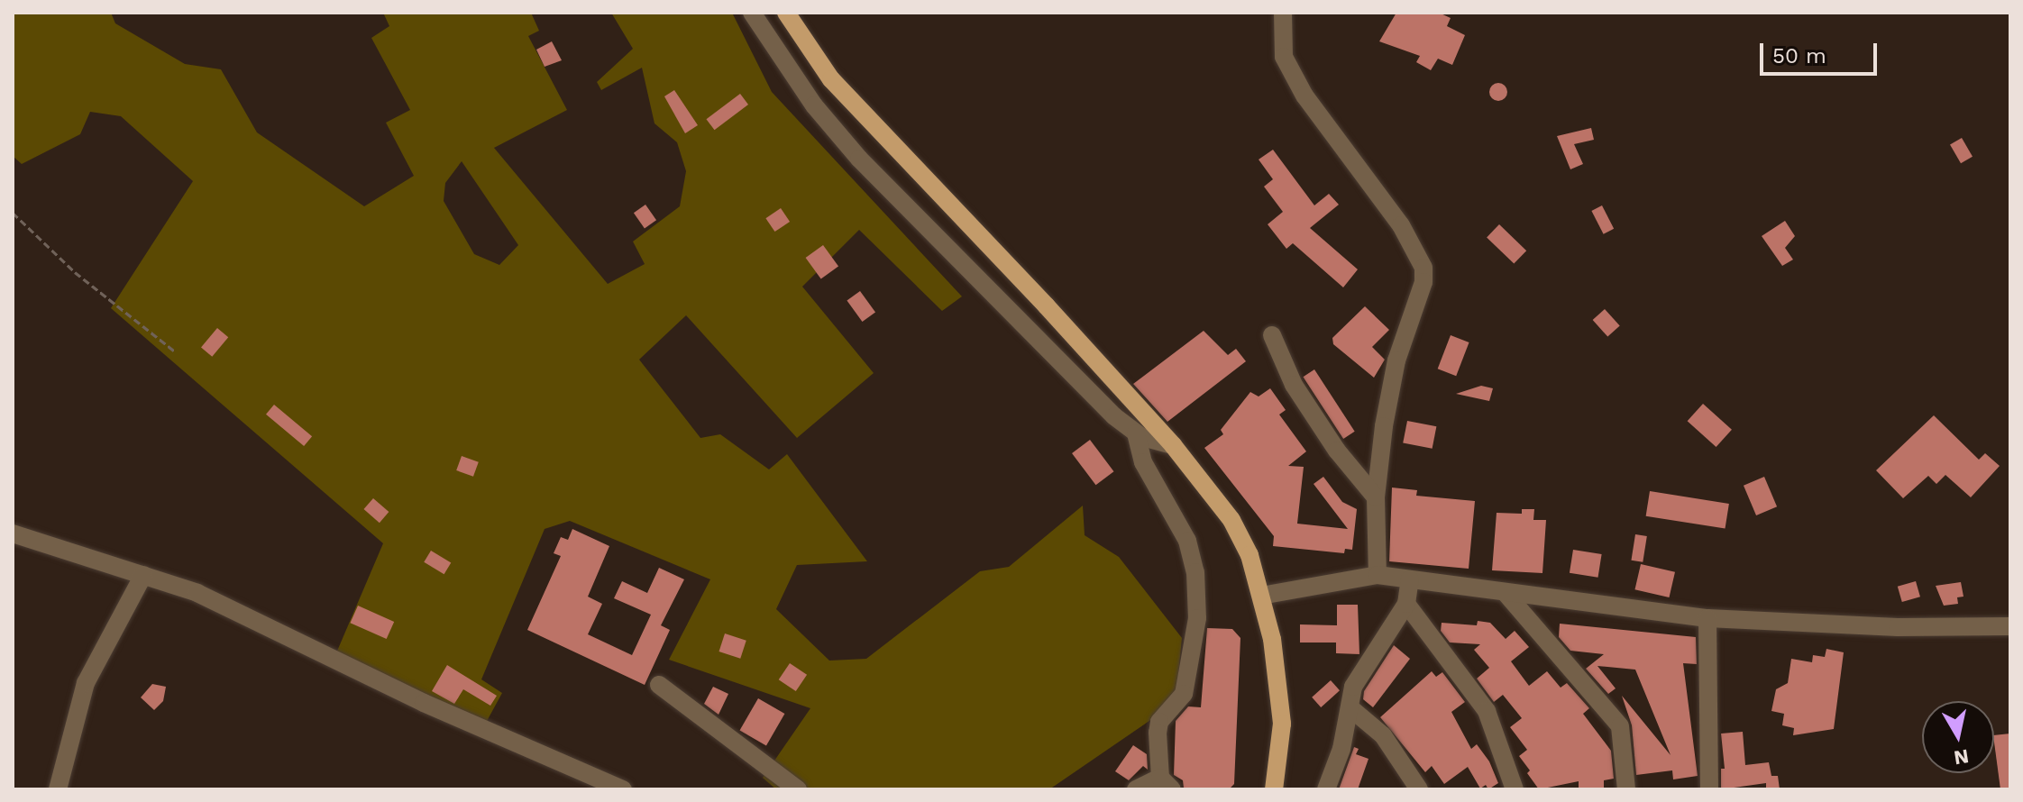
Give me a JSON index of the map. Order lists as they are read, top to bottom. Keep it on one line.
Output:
{"scale_bar":"50 m","north":"bottom"}
